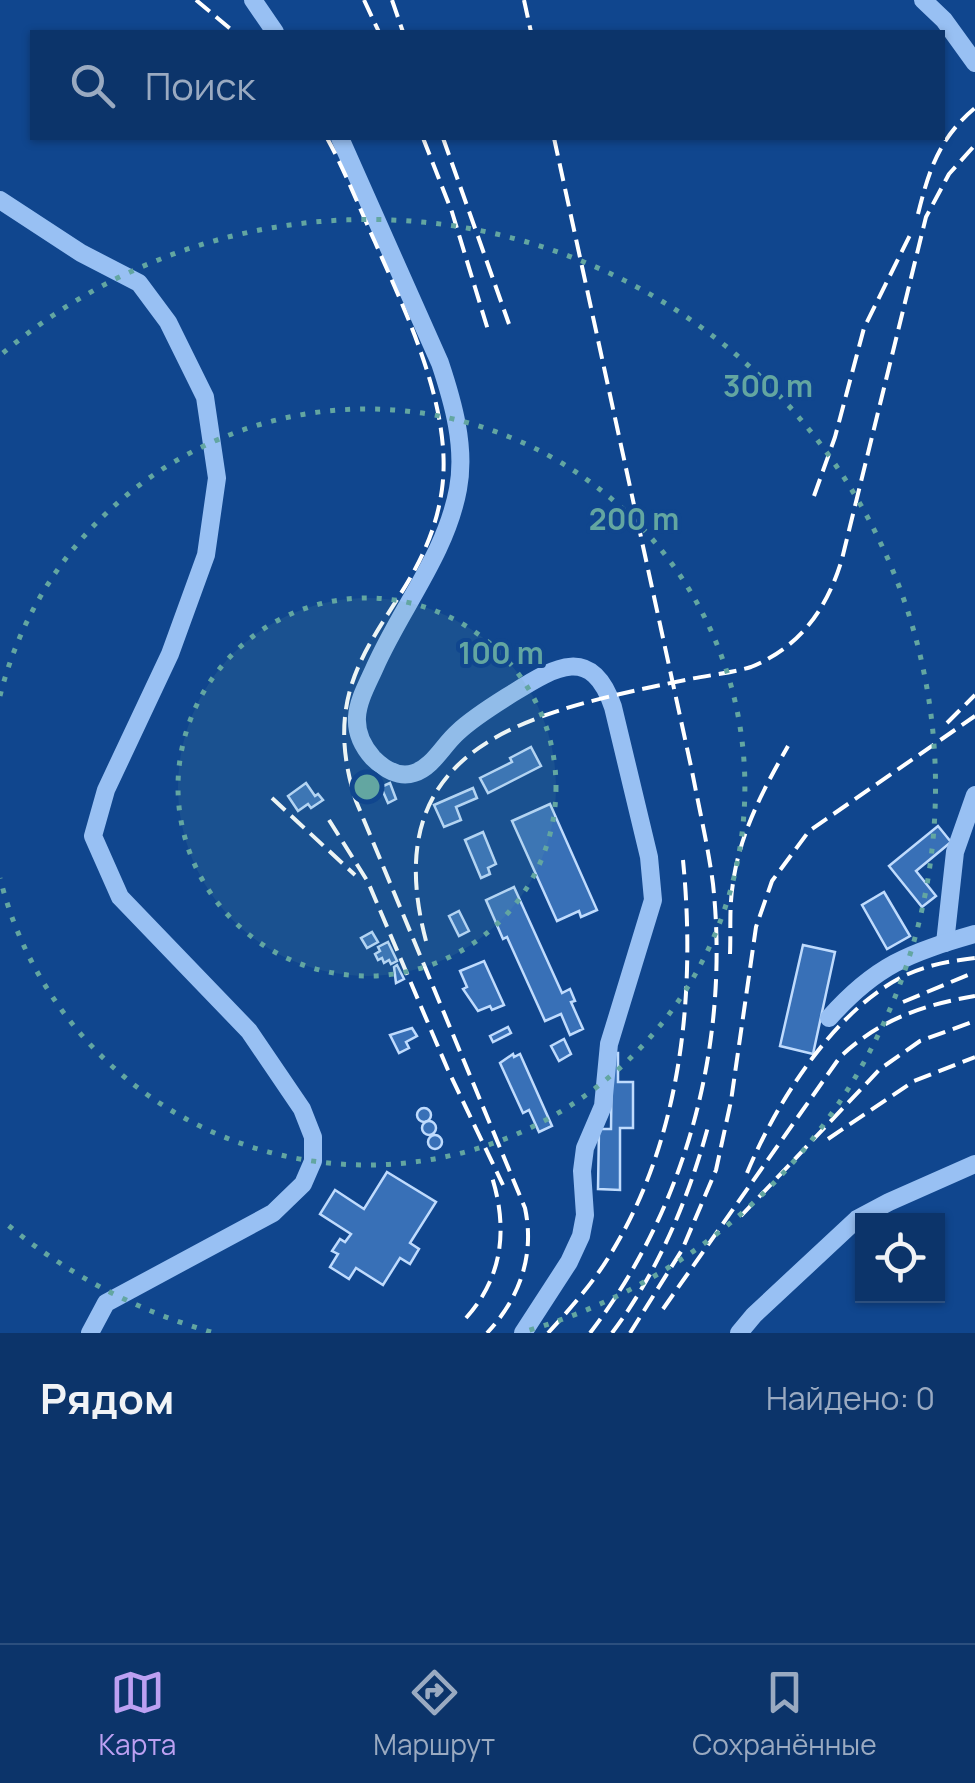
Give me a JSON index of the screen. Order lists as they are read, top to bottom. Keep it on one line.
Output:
{"page":{"search":"Поиск","heading":["Рядом","Найдено: 0"],"nav":["Карта","Маршрут","Сохранённые"]},"rings":["300 m","200 m","100 m"]}
